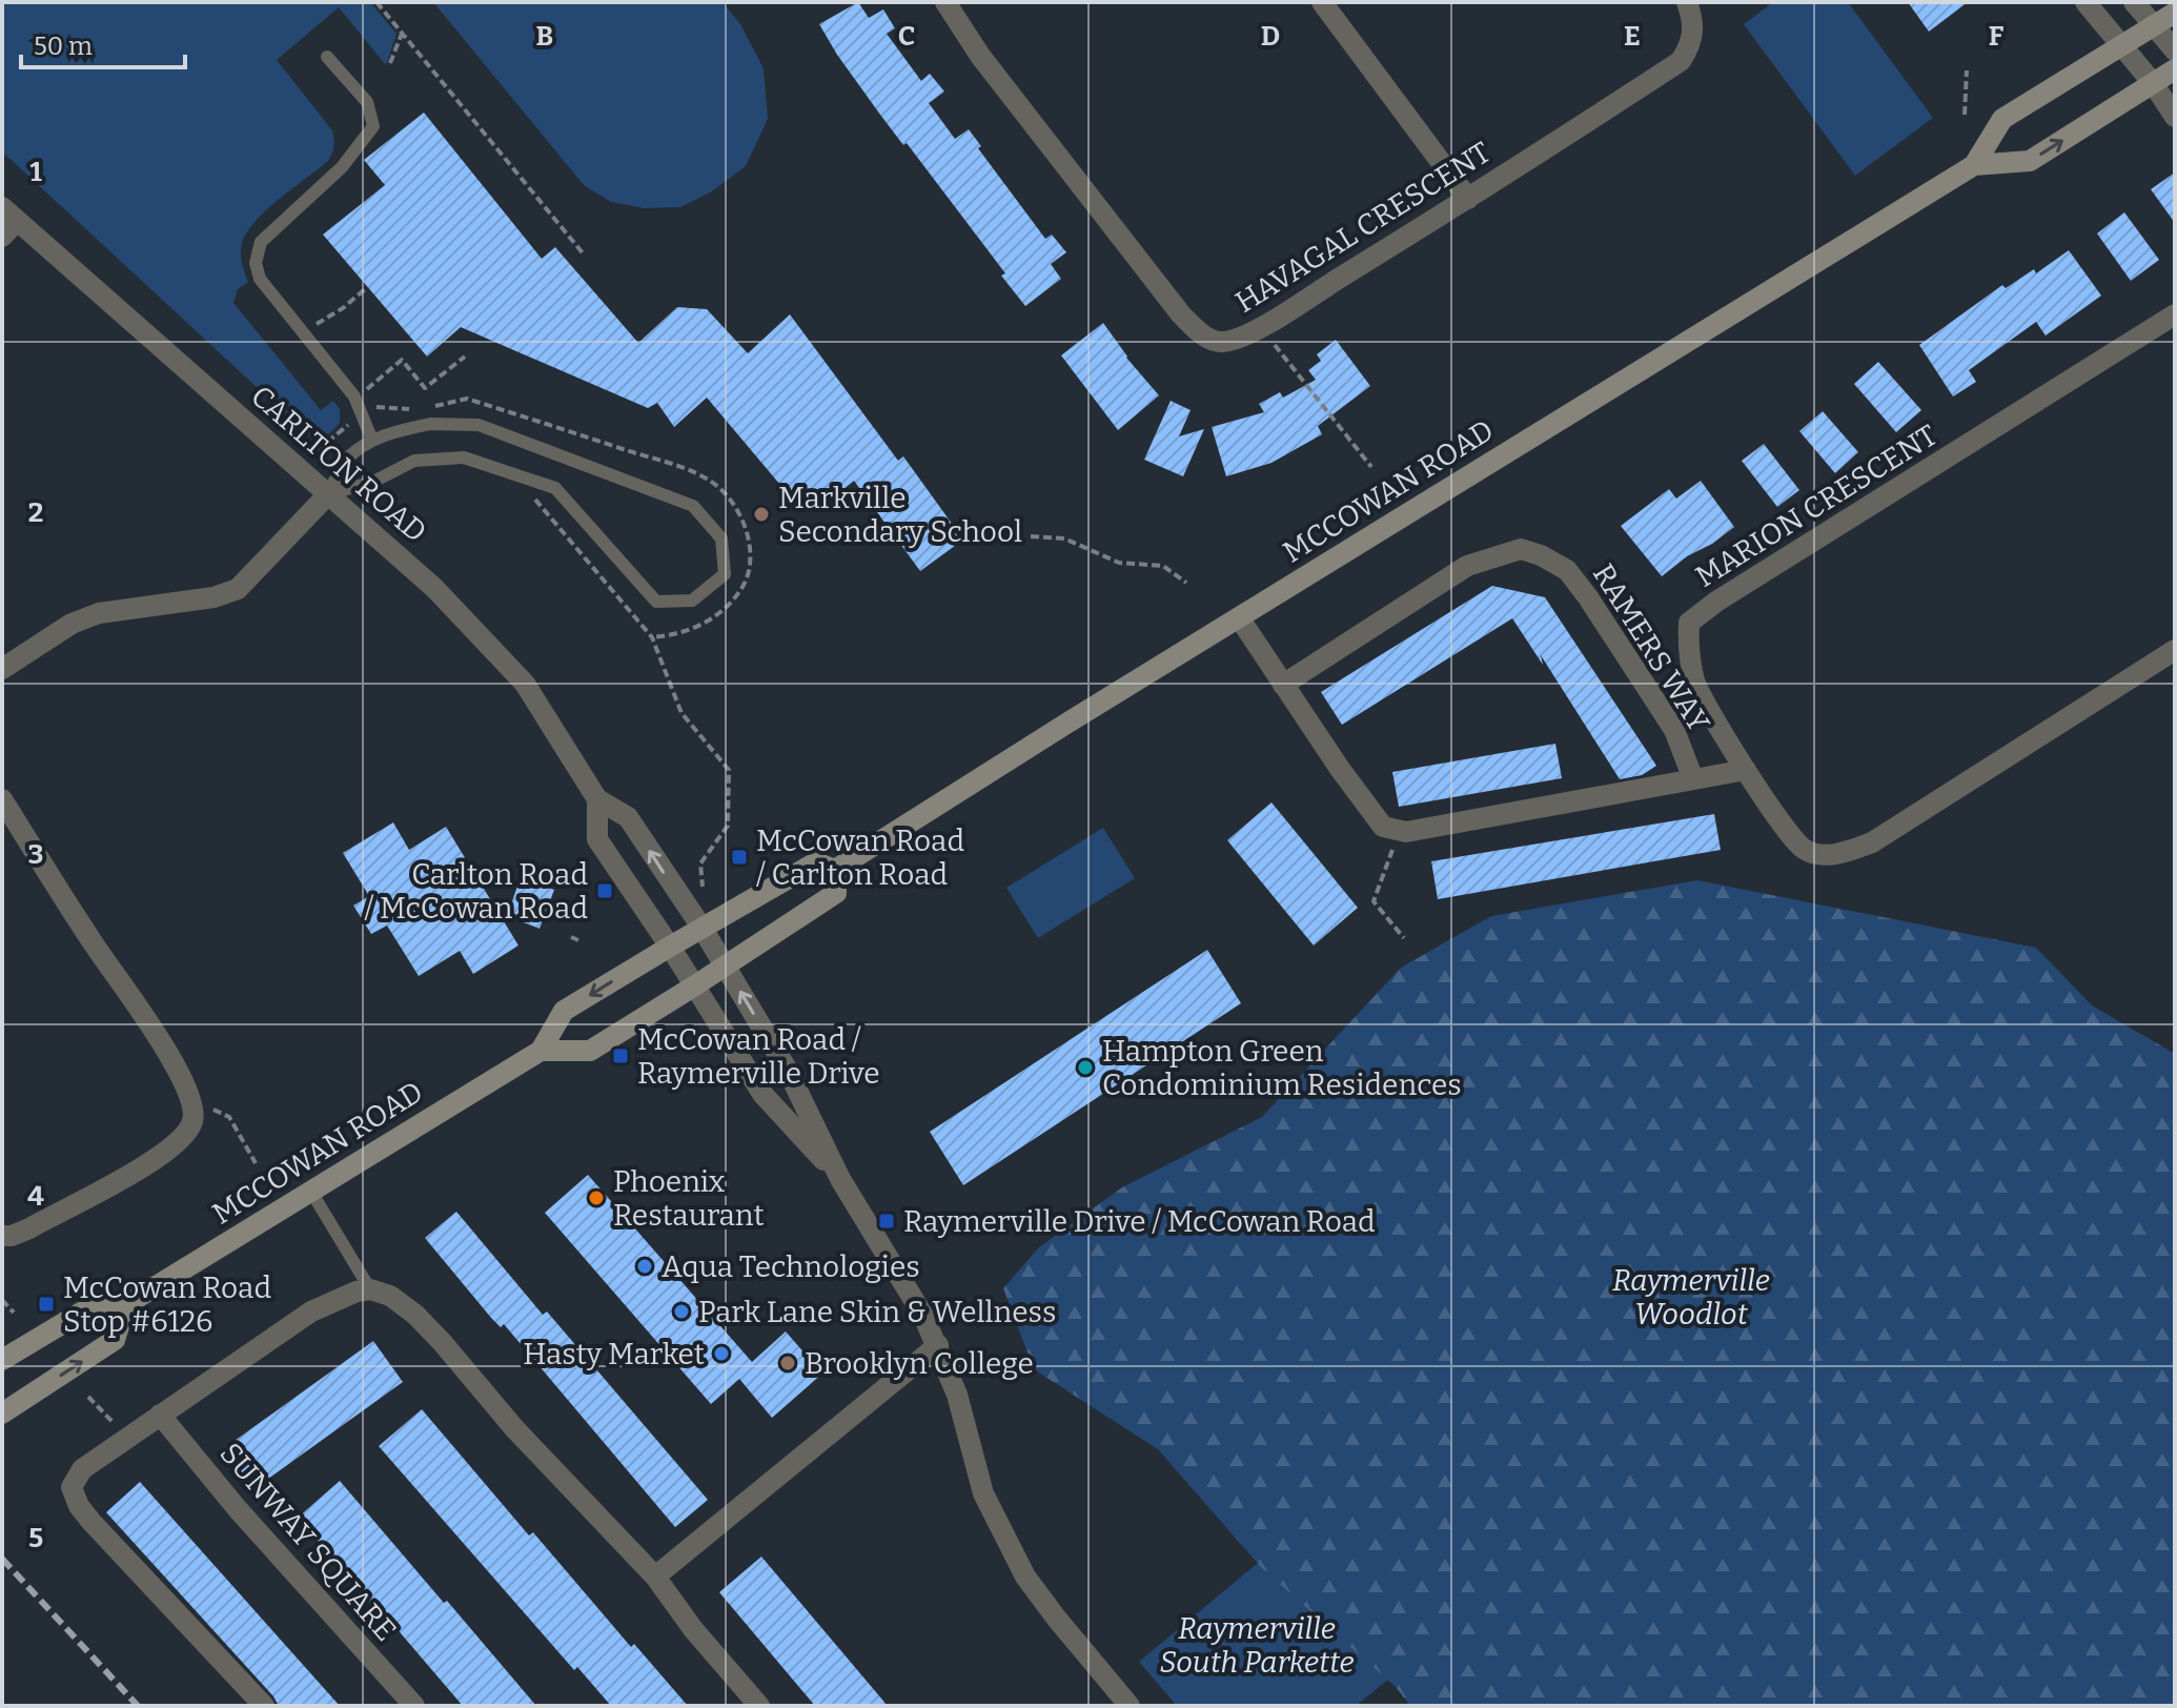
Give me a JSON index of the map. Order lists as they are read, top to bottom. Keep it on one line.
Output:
{"streets":{"main road":["MCCOWAN ROAD"],"street":["HAVAGAL CRESCENT","CARLTON ROAD","MARION CRESCENT","RAMERS WAY","SUNWAY SQUARE"]},"crossings":[["CARLTON ROAD","MCCOWAN ROAD"],["MARION CRESCENT","RAMERS WAY"]],"parks":["Raymerville Woodlot","Raymerville South Parkette"],"places":{"other":["Markville Secondary School","Hampton Green Condominium Residences","Phoenix Restaurant","Aqua Technologies","Park Lane Skin & Wellness","Hasty Market","Brooklyn College"],"transit":["McCowan Road / Carlton Road","Carlton Road / McCowan Road","McCowan Road / Raymerville Drive","Raymerville Drive / McCowan Road","McCowan Road Stop #6126"]},"scale_bar":"50 m","grid":{"columns":["B","C","D","E","F"],"rows":["1","2","3","4","5"]}}
